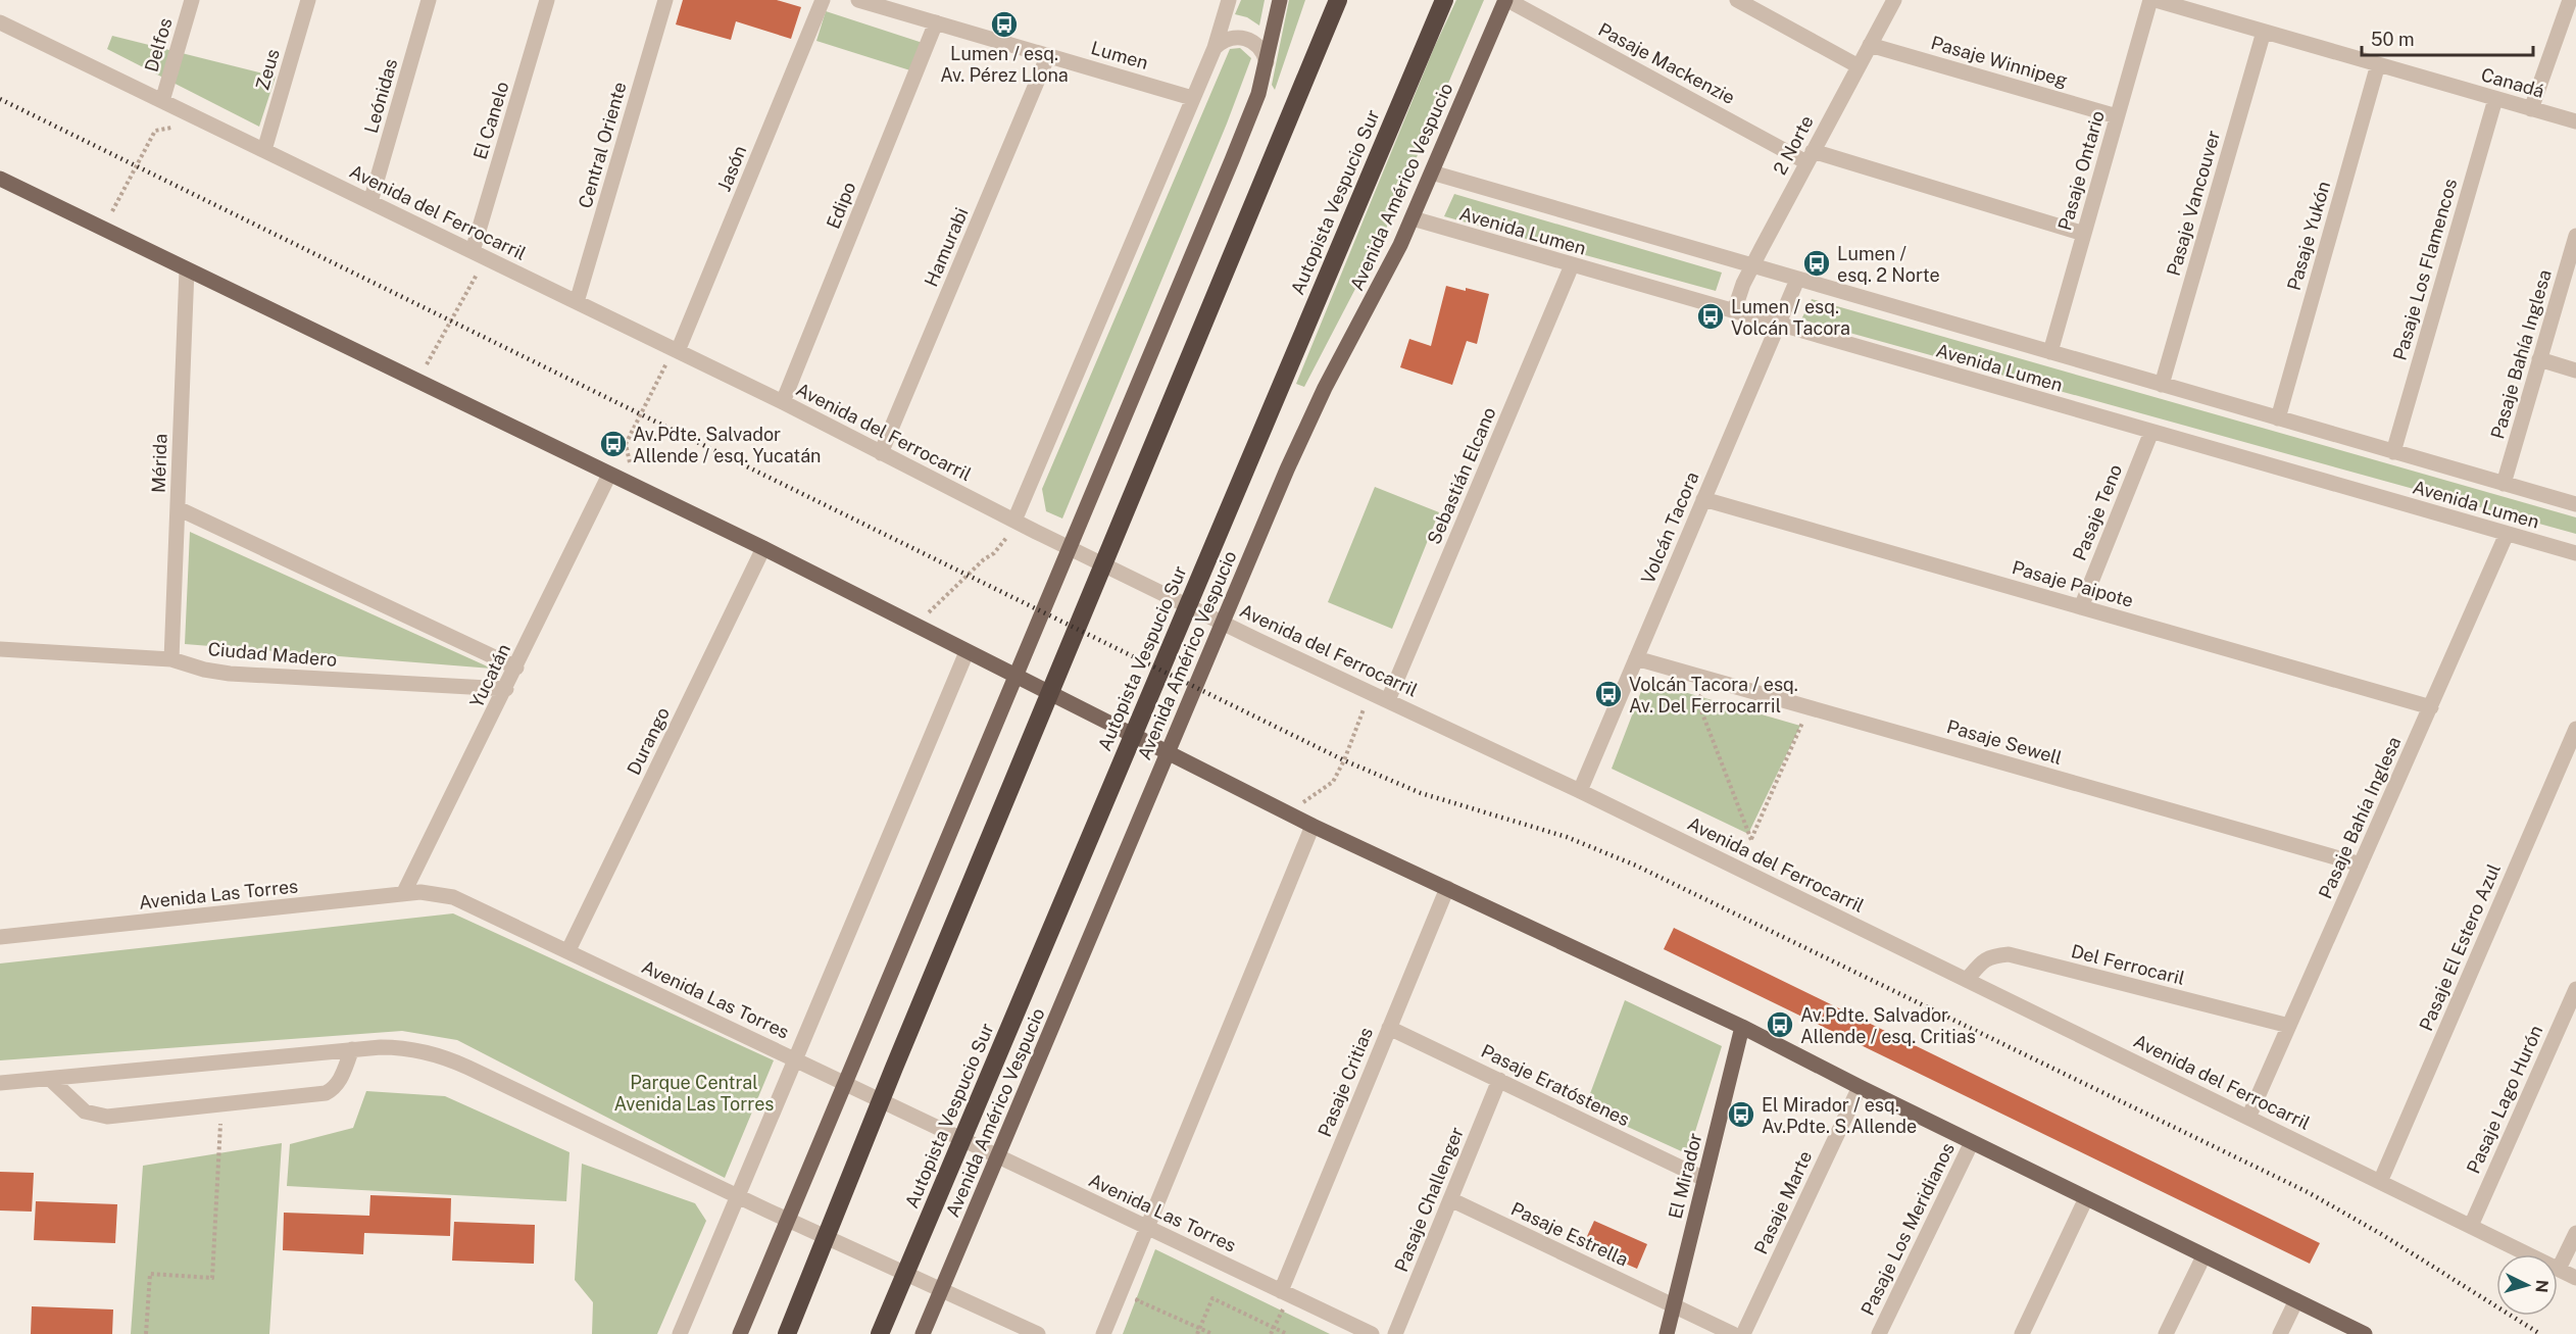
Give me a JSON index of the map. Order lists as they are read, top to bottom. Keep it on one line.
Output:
{"streets":{"highway":["Autopista Vespucio Sur"],"main road":["Avenida Américo Vespucio","El Mirador"],"street":["Delfos","Lumen","Pasaje Winnipeg","Pasaje Mackenzie","Zeus","Canadá","Leónidas","El Canelo","Central Oriente","2 Norte","Jasón","Pasaje Ontario","Pasaje Vancouver","Edipo","Avenida del Ferrocarril","Avenida Lumen","Pasaje Yukón","Hamurabi","Pasaje Los Flamencos","Pasaje Bahía Inglesa","Mérida","Sebastián Elcano","Pasaje Teno","Volcán Tacora","Pasaje Paipote","Ciudad Madero","Yucatán","Durango","Pasaje Sewell","Avenida Las Torres","Pasaje El Estero Azul","Del Ferrocaril","Pasaje Critias","Pasaje Eratóstenes","Pasaje Lago Hurón","Pasaje Challenger","Pasaje Marte","Pasaje Los Meridianos","Pasaje Estrella"]},"crossings":[["Delfos","Avenida del Ferrocarril"],["Lumen","Edipo"],["Lumen","Hamurabi"],["Pasaje Winnipeg","2 Norte"],["Pasaje Winnipeg","Pasaje Ontario"],["Pasaje Mackenzie","2 Norte"],["Pasaje Mackenzie","Pasaje Ontario"],["Pasaje Mackenzie","Avenida Américo Vespucio"],["Zeus","Avenida del Ferrocarril"],["Canadá","Pasaje Vancouver"],["Canadá","Pasaje Yukón"],["Canadá","Pasaje Los Flamencos"],["Leónidas","Avenida del Ferrocarril"],["El Canelo","Avenida del Ferrocarril"],["Central Oriente","Avenida del Ferrocarril"],["2 Norte","Avenida Lumen"],["Jasón","Avenida del Ferrocarril"],["Pasaje Ontario","Avenida Lumen"],["Avenida Américo Vespucio","Avenida Lumen"],["Pasaje Vancouver","Avenida Lumen"],["Edipo","Avenida del Ferrocarril"],["Avenida del Ferrocarril","Hamurabi"],["Avenida del Ferrocarril","Pasaje Bahía Inglesa"],["Avenida del Ferrocarril","Sebastián Elcano"],["Avenida del Ferrocarril","Volcán Tacora"],["Avenida del Ferrocarril","Pasaje El Estero Azul"],["Avenida del Ferrocarril","Del Ferrocaril"],["Avenida del Ferrocarril","Pasaje Lago Hurón"],["Avenida Lumen","Pasaje Yukón"],["Avenida Lumen","Pasaje Los Flamencos"],["Avenida Lumen","Pasaje Bahía Inglesa"],["Avenida Lumen","Sebastián Elcano"],["Avenida Lumen","Pasaje Teno"],["Avenida Lumen","Volcán Tacora"],["Pasaje Bahía Inglesa","Pasaje Paipote"],["Pasaje Bahía Inglesa","Pasaje Sewell"],["Pasaje Bahía Inglesa","Del Ferrocaril"],["Mérida","Ciudad Madero"],["Pasaje Teno","Pasaje Paipote"],["Volcán Tacora","Pasaje Paipote"],["Volcán Tacora","Pasaje Sewell"],["Ciudad Madero","Yucatán"],["Yucatán","Avenida Las Torres"],["Durango","Avenida Las Torres"],["Avenida Las Torres","Pasaje Critias"],["Pasaje Critias","Pasaje Eratóstenes"],["Pasaje Eratóstenes","El Mirador"],["Pasaje Eratóstenes","Pasaje Challenger"],["El Mirador","Pasaje Estrella"],["Pasaje Challenger","Pasaje Estrella"]],"parks":["Parque Central Avenida Las Torres"],"places":{"bus stop":["Lumen / esq. Av. Pérez Llona","Lumen / esq. 2 Norte","Lumen / esq. Volcán Tacora","Av.Pdte. Salvador Allende / esq. Yucatán","Volcán Tacora / esq. Av. Del Ferrocarril","Av.Pdte. Salvador Allende / esq. Critias","El Mirador / esq. Av.Pdte. S.Allende"]},"scale_bar":"50 m","north":"right"}
